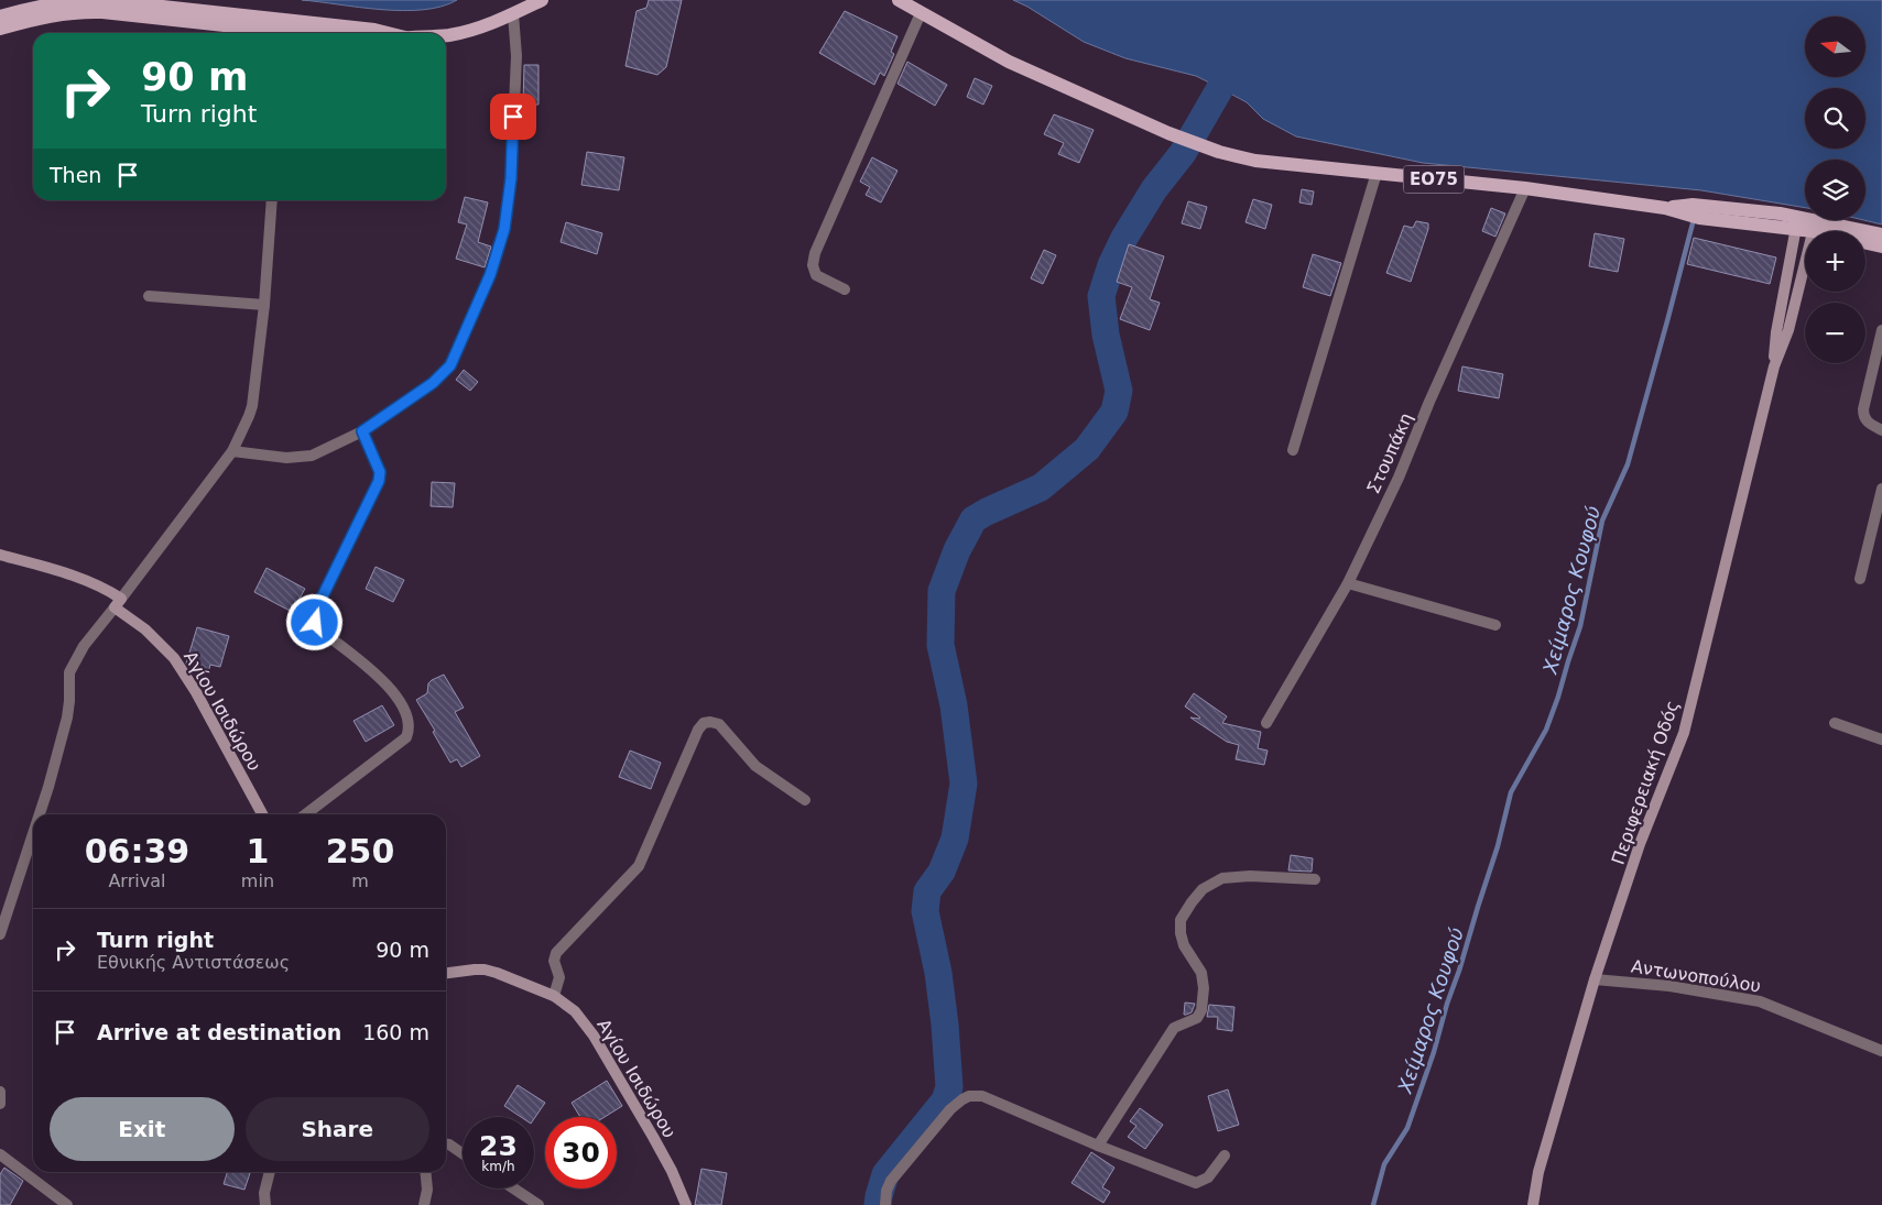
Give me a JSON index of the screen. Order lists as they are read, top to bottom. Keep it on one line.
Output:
{"streets":{"main road":["ΕΟ75","Αγίου Ισιδώρου","Περιφερειακή Οδός"],"street":["Στουπάκη","Αντωνοπούλου"]},"crossings":[["ΕΟ75","Στουπάκη"],["ΕΟ75","Περιφερειακή Οδός"],["Περιφερειακή Οδός","Αντωνοπούλου"]],"water":["Χείμαρος Κουφού"],"north":"left","page":{"map_buttons":["+","−"],"turn":["90 m","Turn right"],"then":"Then","eta":["06:39","Arrival","1","min","250","m"],"list":[{"name":"Turn right","note":"Εθνικής Αντιστάσεως","value":"90 m"},{"name":"Arrive at destination","value":"160 m"}],"buttons":["Exit","Share"],"speed":"23 km/h","limit":"30"}}
